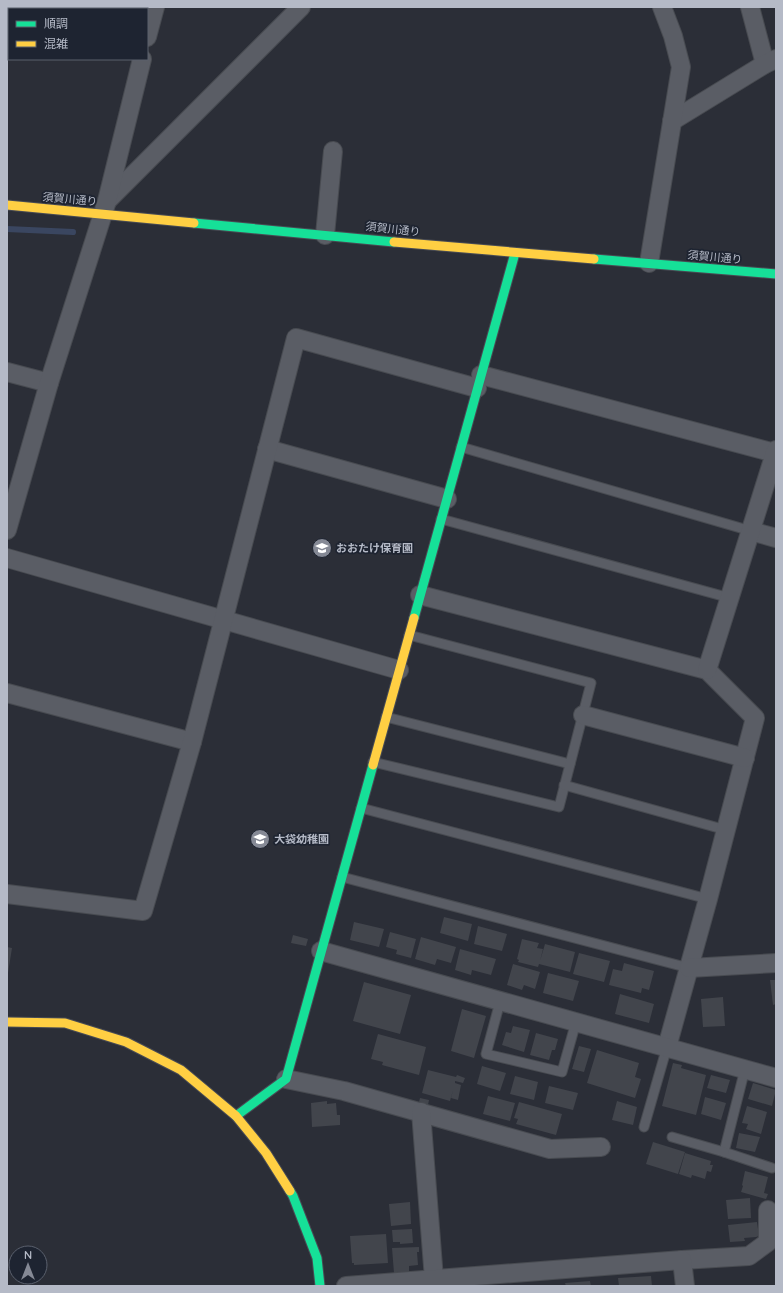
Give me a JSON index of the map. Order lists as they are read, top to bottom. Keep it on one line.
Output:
{"streets":{"street":["須賀川通り"]},"places":{"school or university":["おおたけ保育園","大袋幼稚園"]},"legend":["順調","混雑"],"north":"top"}
